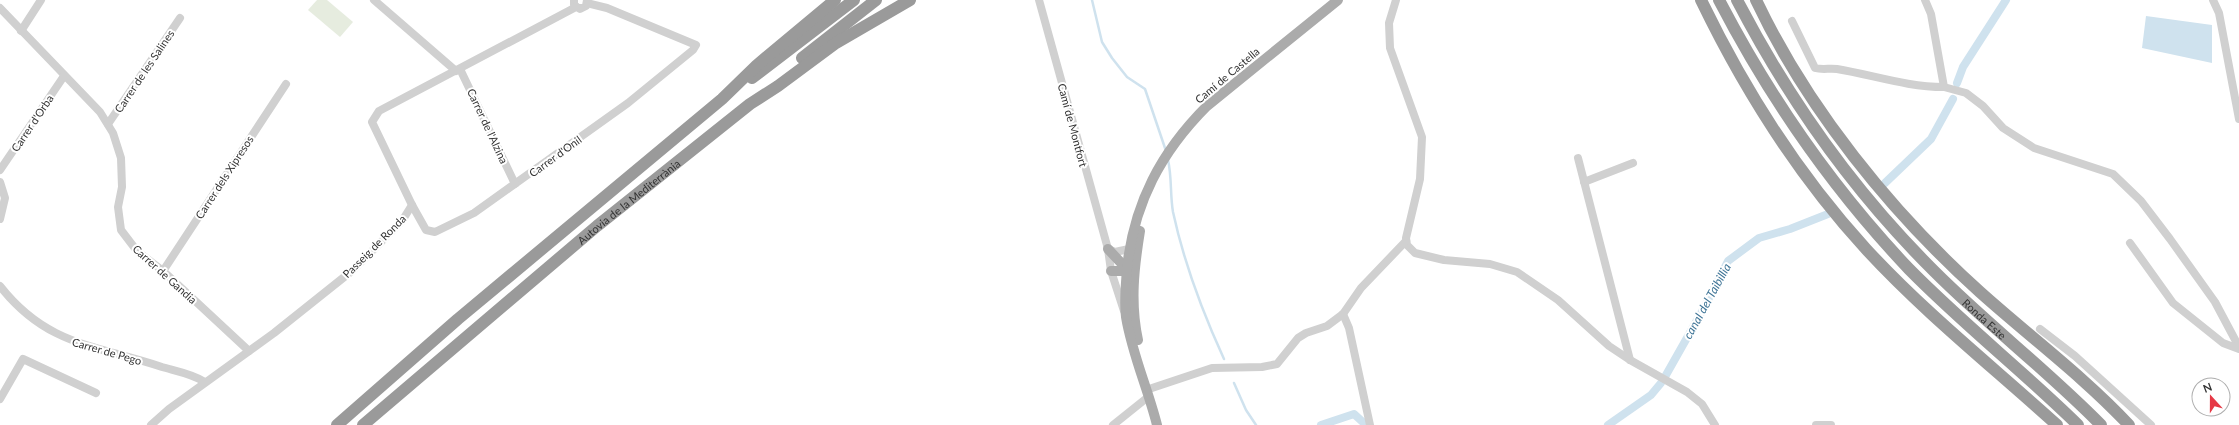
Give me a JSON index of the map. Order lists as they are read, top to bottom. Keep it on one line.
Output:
{"streets":{"highway":["Autovia de la Mediterrània","Ronda Este"],"main road":["Camí de Castella"],"street":["Carrer de les Salines","Carrer d'Orba","Camí de Montfort","Carrer de l'Alzina","Carrer d'Onil","Carrer dels Xipresos","Passeig de Ronda","Carrer de Gandia","Carrer de Pego"]},"crossings":[["Carrer de les Salines","Carrer de Gandia"],["Camí de Castella","Camí de Montfort"],["Carrer d'Orba","Carrer de Gandia"],["Carrer de l'Alzina","Carrer d'Onil"],["Carrer de l'Alzina","Passeig de Ronda"],["Carrer d'Onil","Passeig de Ronda"],["Carrer dels Xipresos","Carrer de Gandia"],["Passeig de Ronda","Carrer de Gandia"],["Passeig de Ronda","Carrer de Pego"]],"water":["canal del Taibillia"],"north":"top"}
